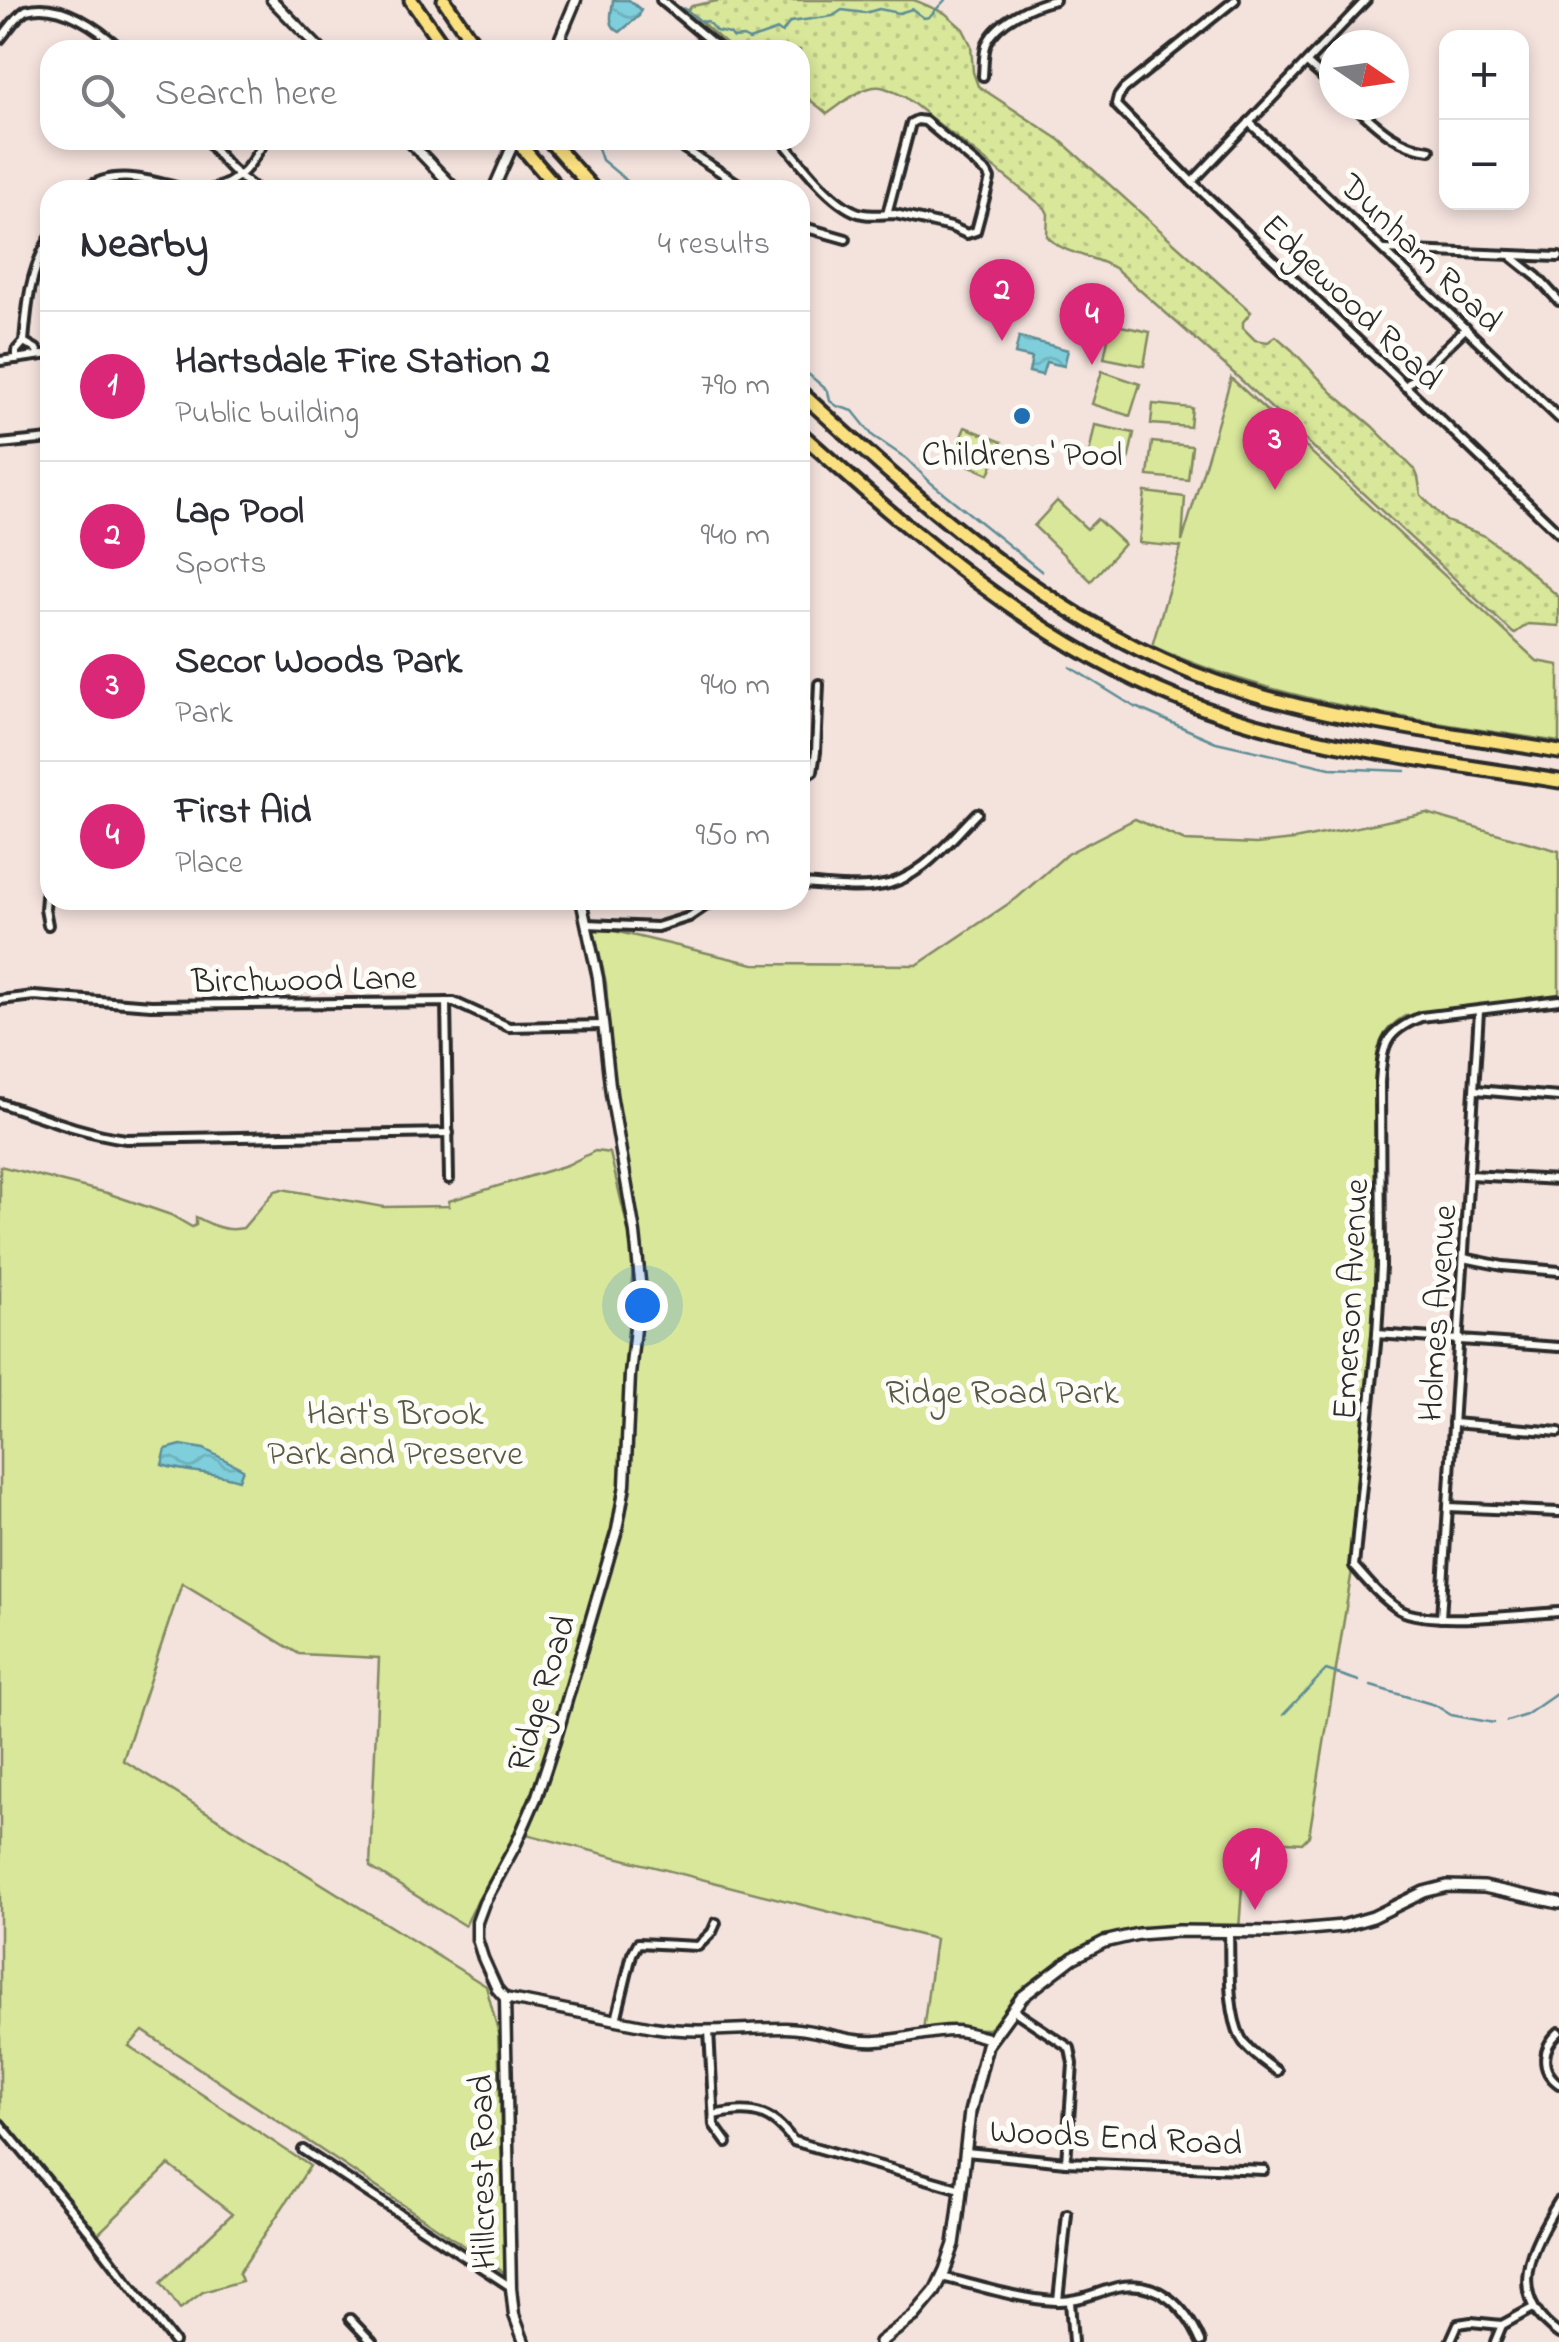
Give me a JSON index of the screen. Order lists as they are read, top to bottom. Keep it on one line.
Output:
{"streets":{"street":["Dunham Road","Edgewood Road","Birchwood Lane","Emerson Avenue","Holmes Avenue","Ridge Road","Woods End Road","Hillcrest Road"]},"crossings":[["Birchwood Lane","Ridge Road"],["Emerson Avenue","Holmes Avenue"],["Ridge Road","Hillcrest Road"]],"parks":["Ridge Road Park","Hart's Brook Park and Preserve"],"places":["Childrens' Pool"],"north":"right","page":{"map_buttons":["+","−"],"search":"Search here","heading":["Nearby","4 results"],"pins":["2","4","3","1"],"list":[{"mark":"1","name":"Hartsdale Fire Station 2","note":"Public building","value":"790 m"},{"mark":"2","name":"Lap Pool","note":"Sports","value":"940 m"},{"mark":"3","name":"Secor Woods Park","note":"Park","value":"940 m"},{"mark":"4","name":"First Aid","note":"Place","value":"950 m"}]}}
